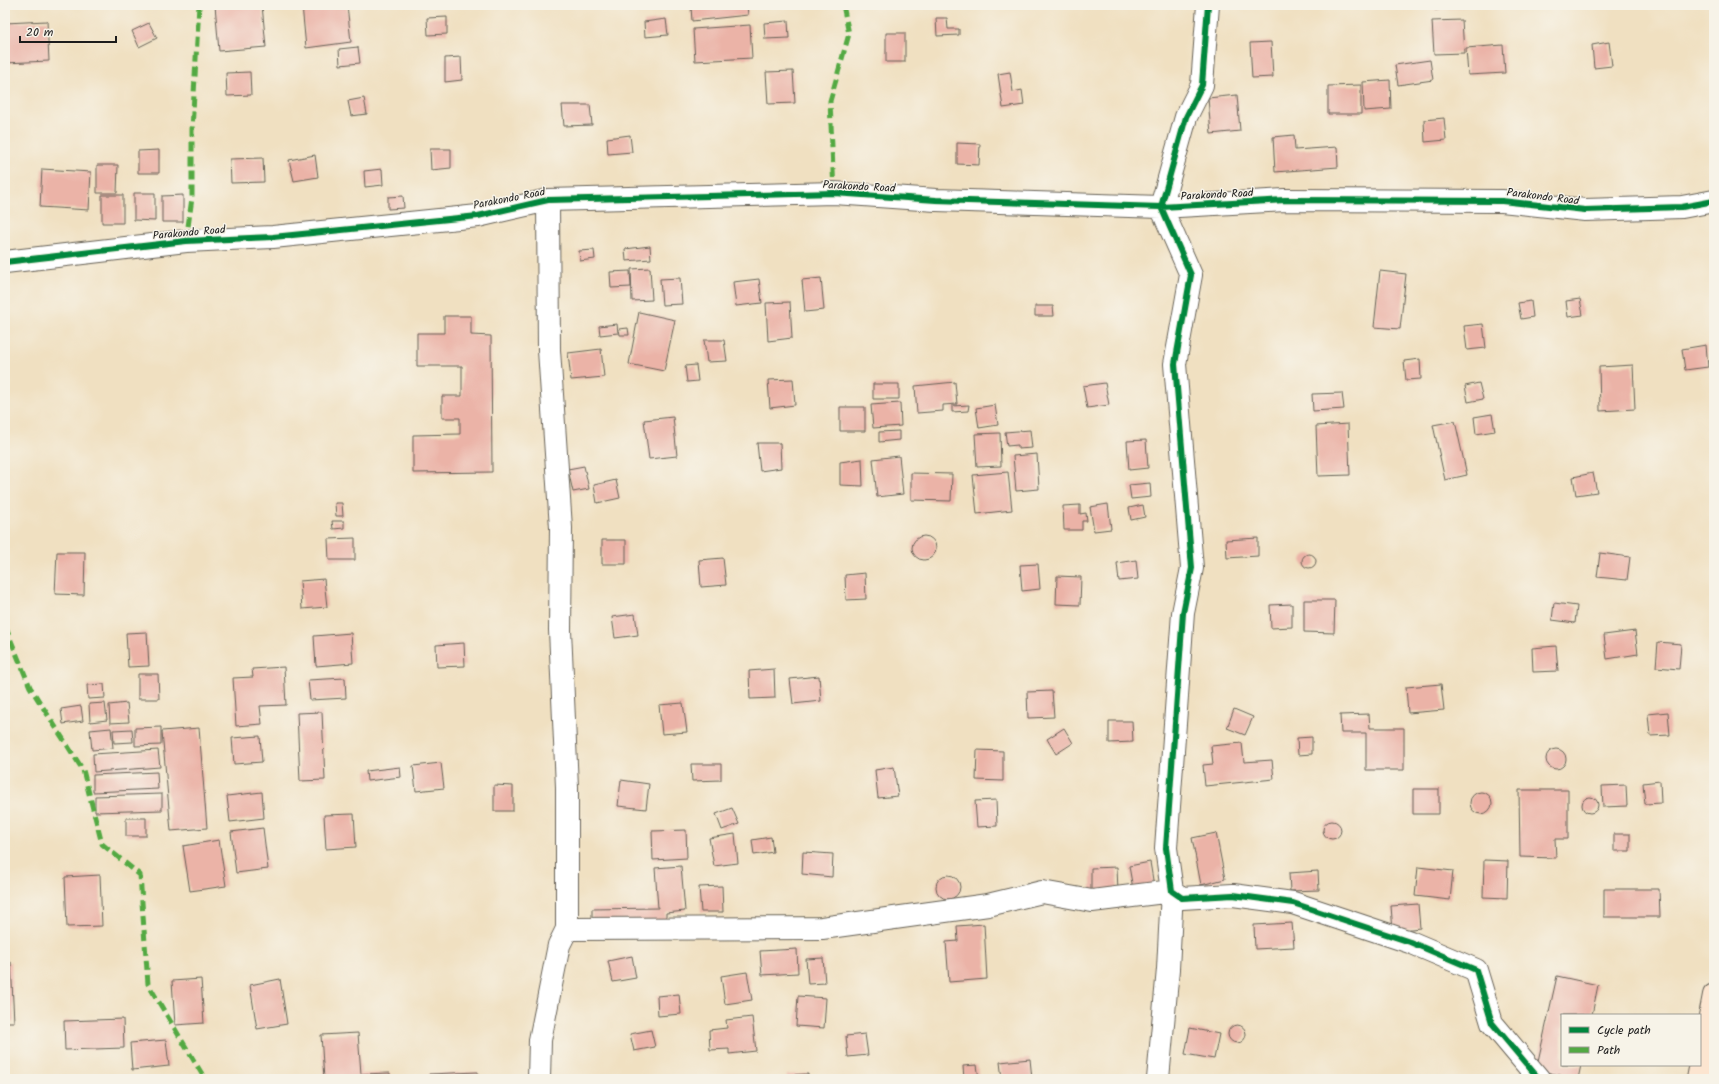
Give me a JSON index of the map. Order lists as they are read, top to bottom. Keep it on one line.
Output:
{"streets":{"street":["Parakondo Road"]},"legend":["Cycle path","Path"],"scale_bar":"20 m"}
